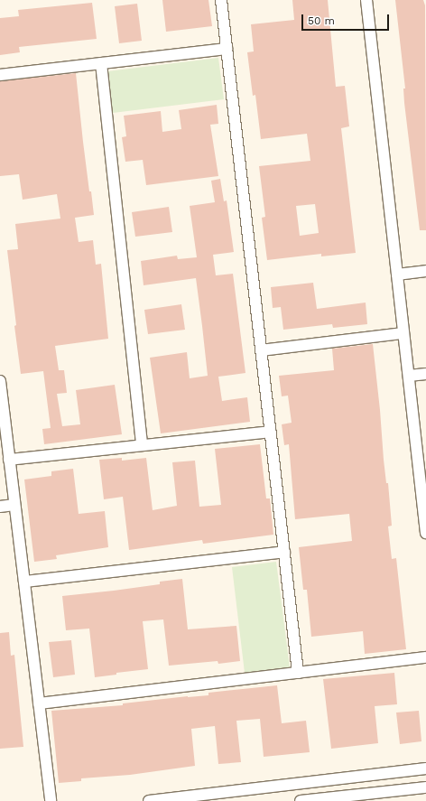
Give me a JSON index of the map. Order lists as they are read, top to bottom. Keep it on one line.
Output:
{"scale_bar":"50 m"}
